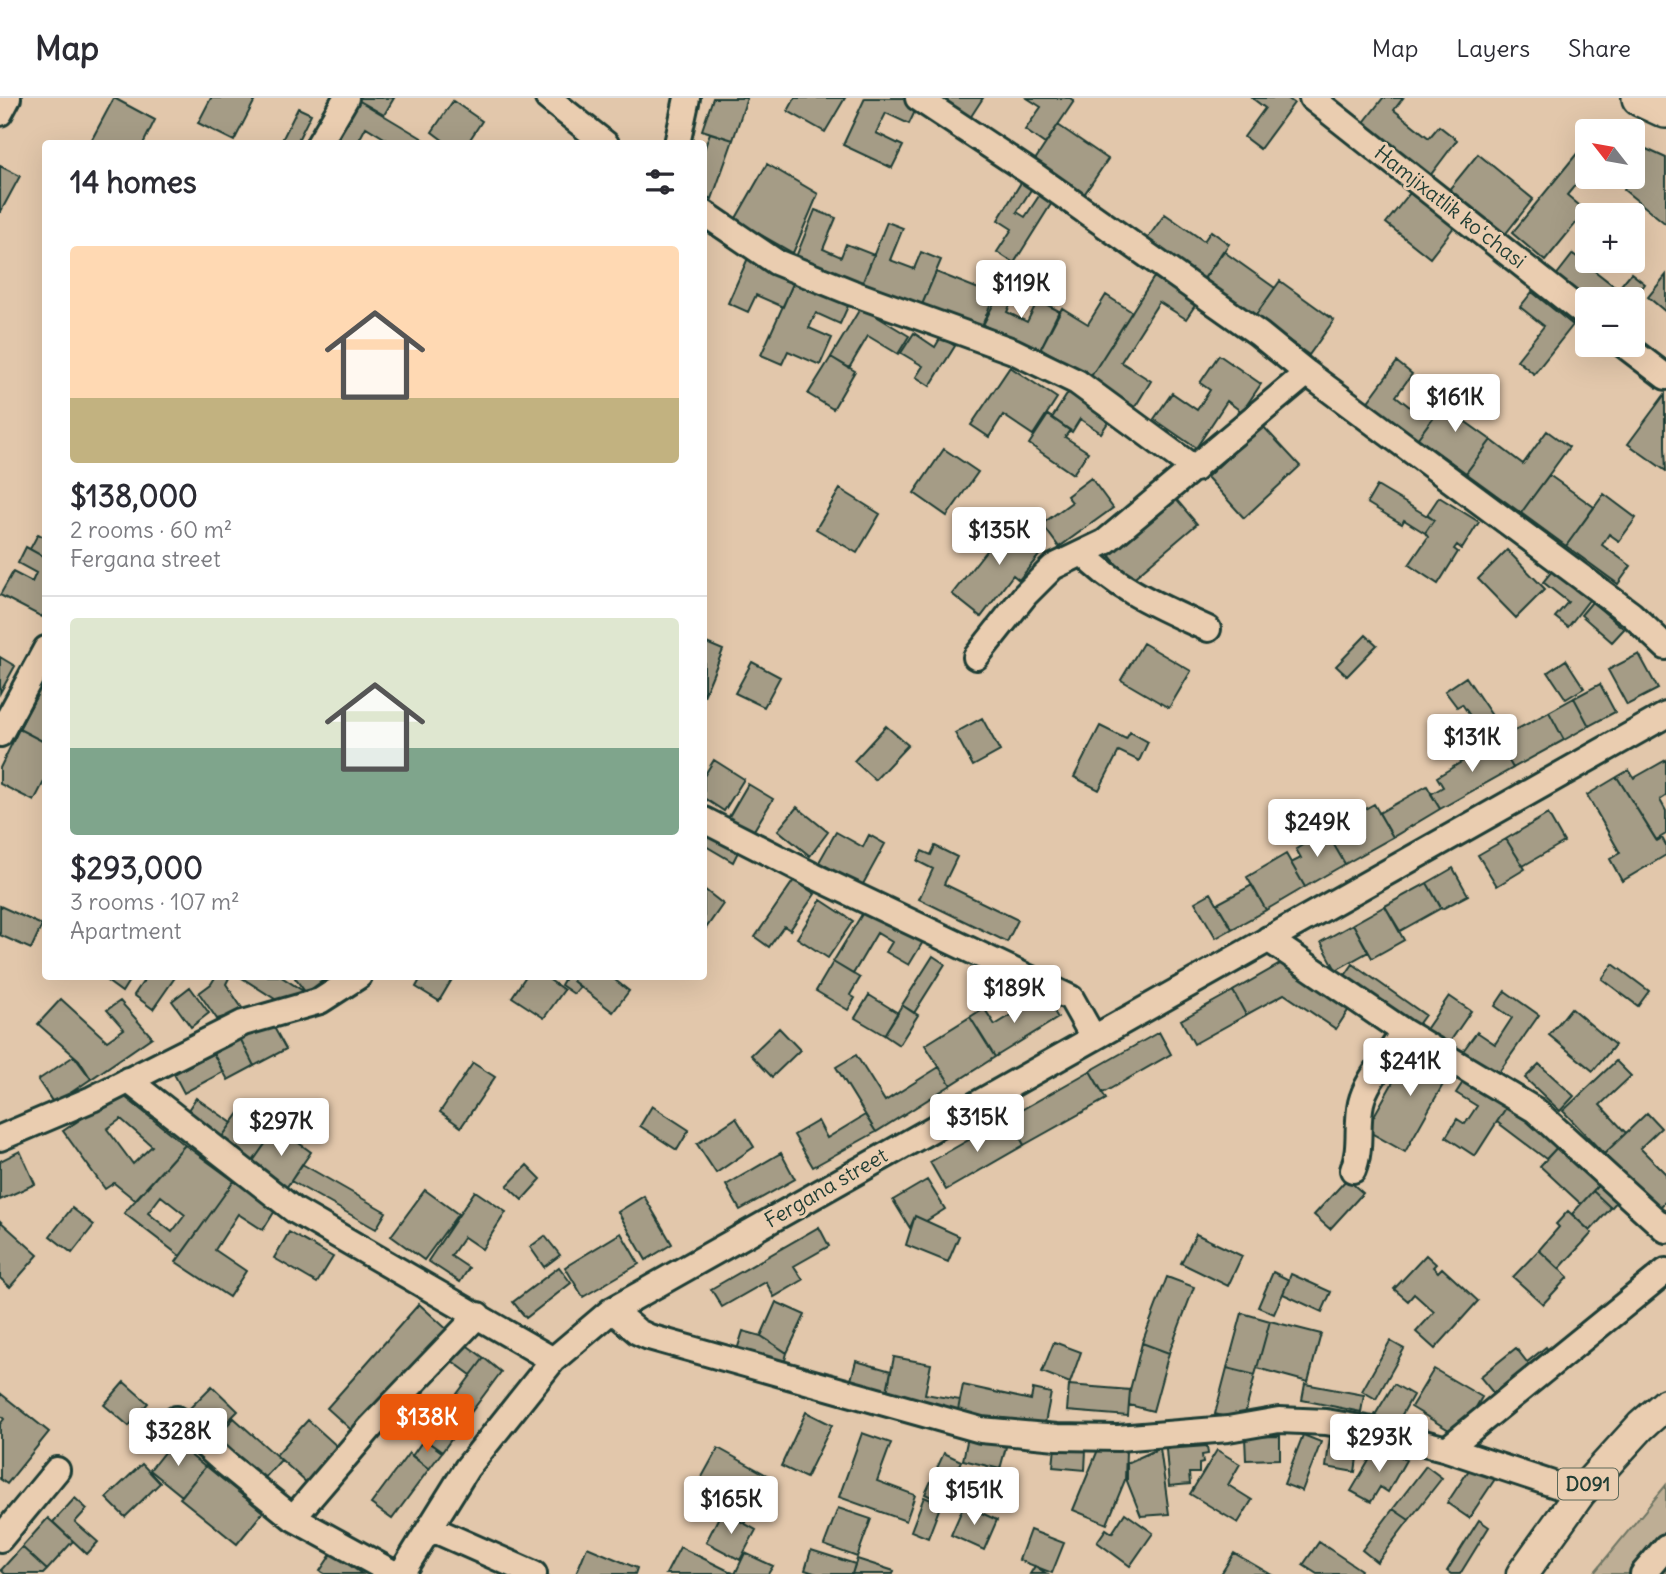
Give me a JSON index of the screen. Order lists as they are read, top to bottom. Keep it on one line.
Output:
{"streets":{"main road":["D091"],"street":["Hamjixatlik koʻchasi","Fergana street"]},"north":"top left","page":{"header":"Map","nav":["Map","Layers","Share"],"map_buttons":["+","−"],"heading":"14 homes","list":[{"name":"$138,000","note":"2 rooms · 60 m² · Fergana street"},{"name":"$293,000","note":"3 rooms · 107 m² · Apartment"}],"price":["$119K","$161K","$135K","$131K","$249K","$189K","$241K","$315K","$297K","$138K","$328K","$293K","$151K","$165K"]}}
